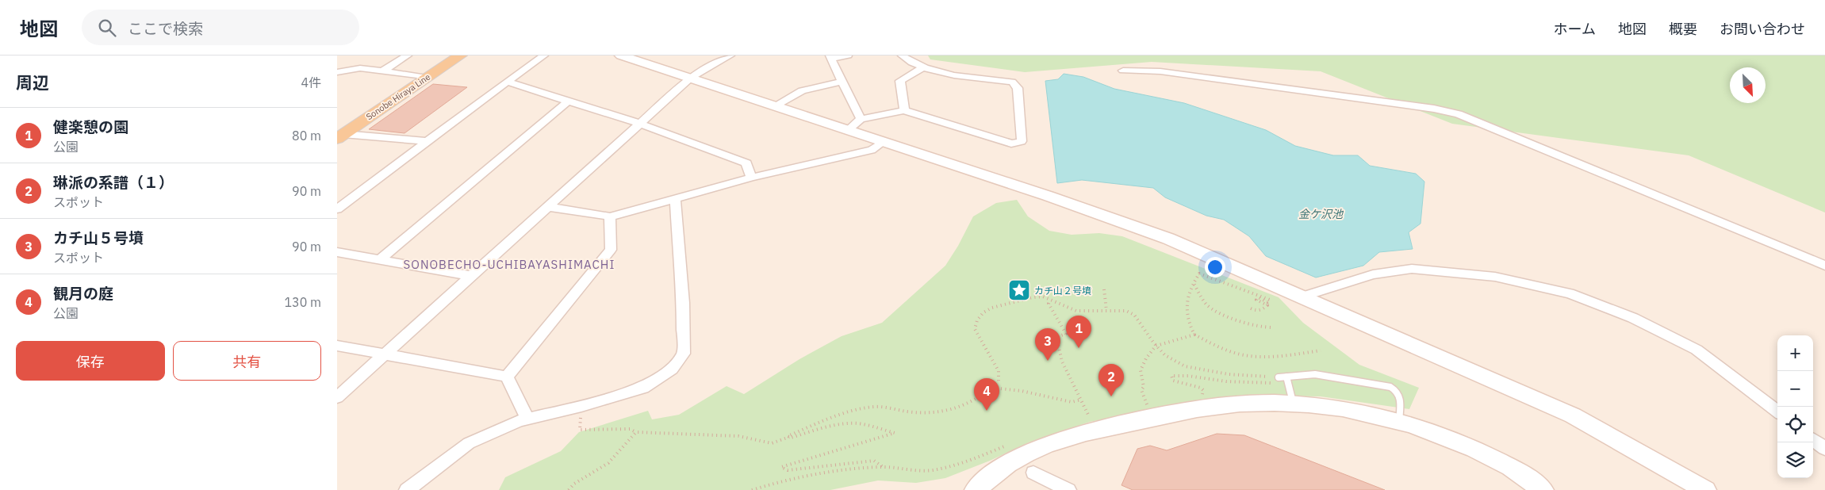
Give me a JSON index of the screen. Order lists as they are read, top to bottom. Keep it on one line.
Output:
{"streets":{"main road":["Sonobe Hiraya Line"]},"districts":["SONOBECHO-UCHIBAYASHIMACHI"],"water":["金ケ沢池"],"places":{"place":["カチ山２号墳"]},"north":"bottom right","page":{"header":"地図","search":"ここで検索","nav":["ホーム","地図","概要","お問い合わせ"],"heading":["周辺","4件"],"list":[{"mark":"1","name":"健楽憩の園","note":"公園","value":"80 m"},{"mark":"2","name":"琳派の系譜（１）","note":"スポット","value":"90 m"},{"mark":"3","name":"カチ山５号墳","note":"スポット","value":"90 m"},{"mark":"4","name":"観月の庭","note":"公園","value":"130 m"}],"pins":["1","3","2","4"],"buttons":["保存","共有"],"map_buttons":["+","−"]}}
